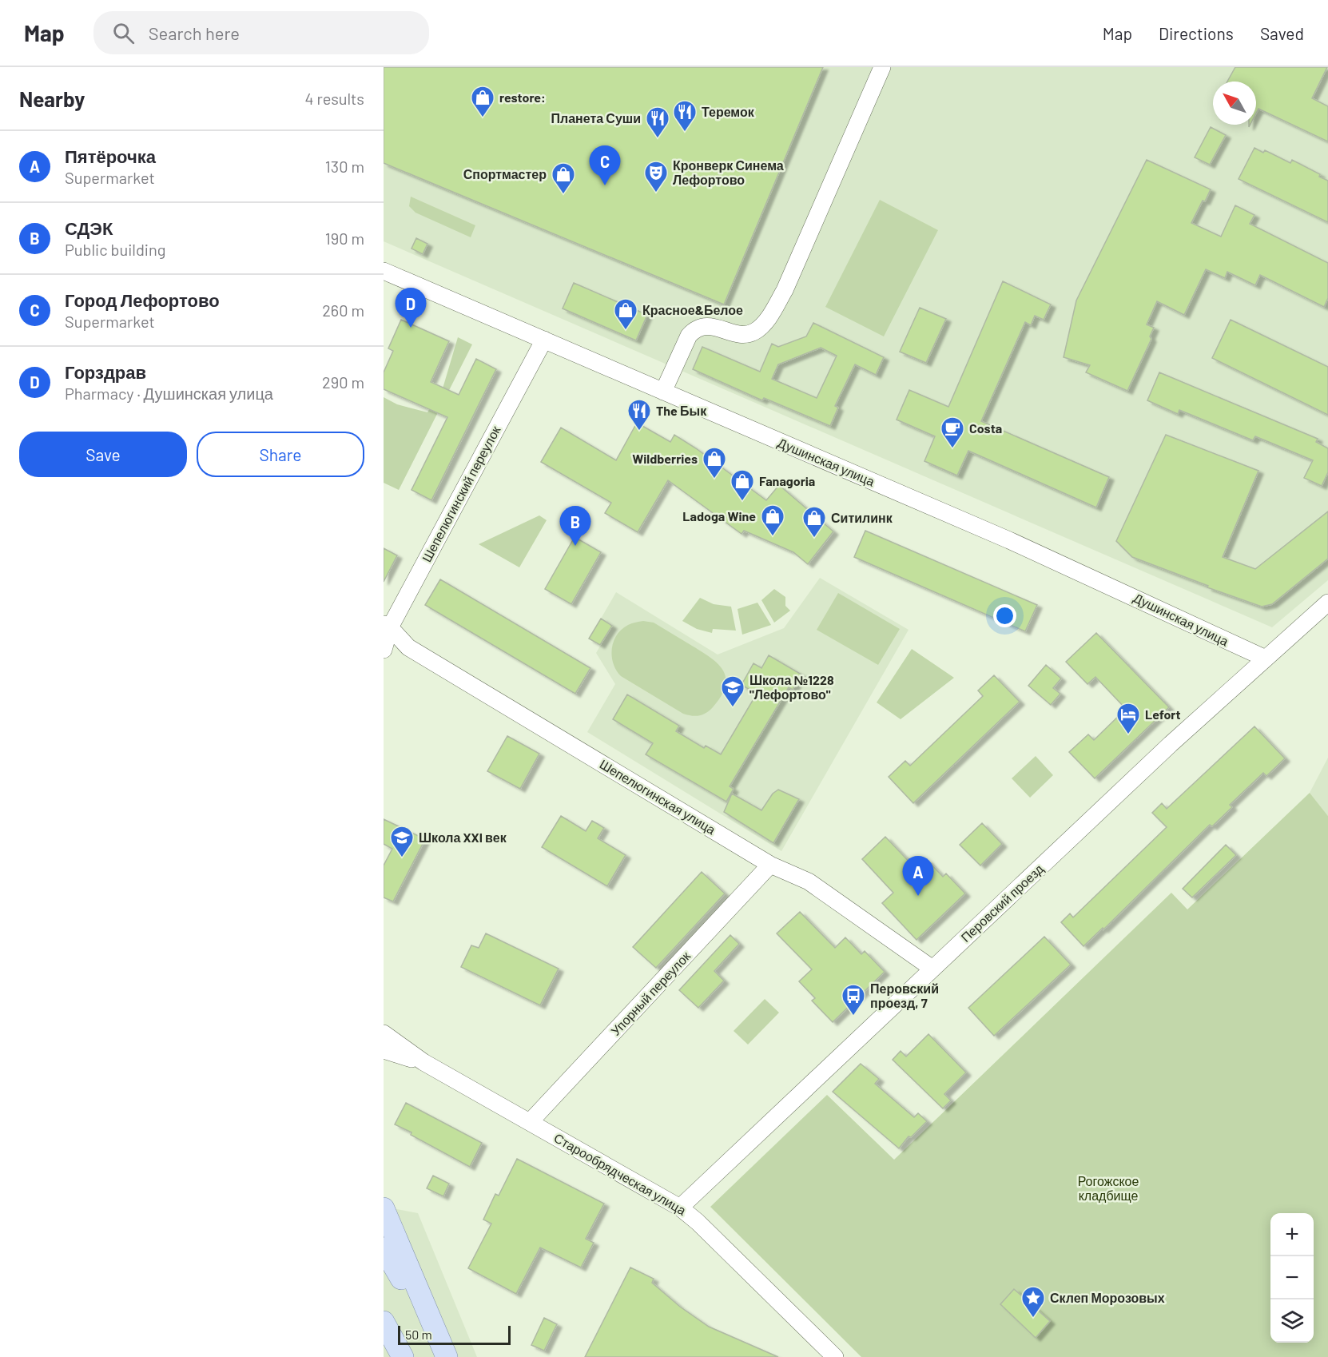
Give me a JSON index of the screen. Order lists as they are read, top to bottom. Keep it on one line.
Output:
{"streets":{"street":["Душинская улица","Шепелюгинский переулок","Шепелюгинская улица","Перовский проезд","Упорный переулок","Старообрядческая улица"]},"crossings":[["Душинская улица","Шепелюгинский переулок"],["Душинская улица","Перовский проезд"],["Шепелюгинский переулок","Шепелюгинская улица"],["Шепелюгинская улица","Перовский проезд"],["Шепелюгинская улица","Упорный переулок"],["Перовский проезд","Старообрядческая улица"],["Упорный переулок","Старообрядческая улица"]],"parks":["Рогожское кладбище"],"places":{"shop":["restore:","Спортмастер","Красное&Белое","Wildberries","Fanagoria","Ladoga Wine","Ситилинк"],"restaurant":["Теремок","Планета Суши","The Бык"],"theatre":["Кронверк Синема Лефортово"],"cafe":["Costa"],"school or university":["Школа №1228 \"Лефортово\"","Школа XXI век"],"hotel":["Lefort"],"bus stop":["Перовский проезд, 7"],"place":["Склеп Морозовых"]},"scale_bar":"50 m","north":"top left","page":{"header":"Map","search":"Search here","nav":["Map","Directions","Saved"],"heading":["Nearby","4 results"],"list":[{"mark":"A","name":"Пятёрочка","note":"Supermarket","value":"130 m"},{"mark":"B","name":"СДЭК","note":"Public building","value":"190 m"},{"mark":"C","name":"Город Лефортово","note":"Supermarket","value":"260 m"},{"mark":"D","name":"Горздрав","note":"Pharmacy · Душинская улица","value":"290 m"}],"pins":["C","D","B","A"],"buttons":["Save","Share"],"map_buttons":["+","−"],"scale":"50 m"}}
